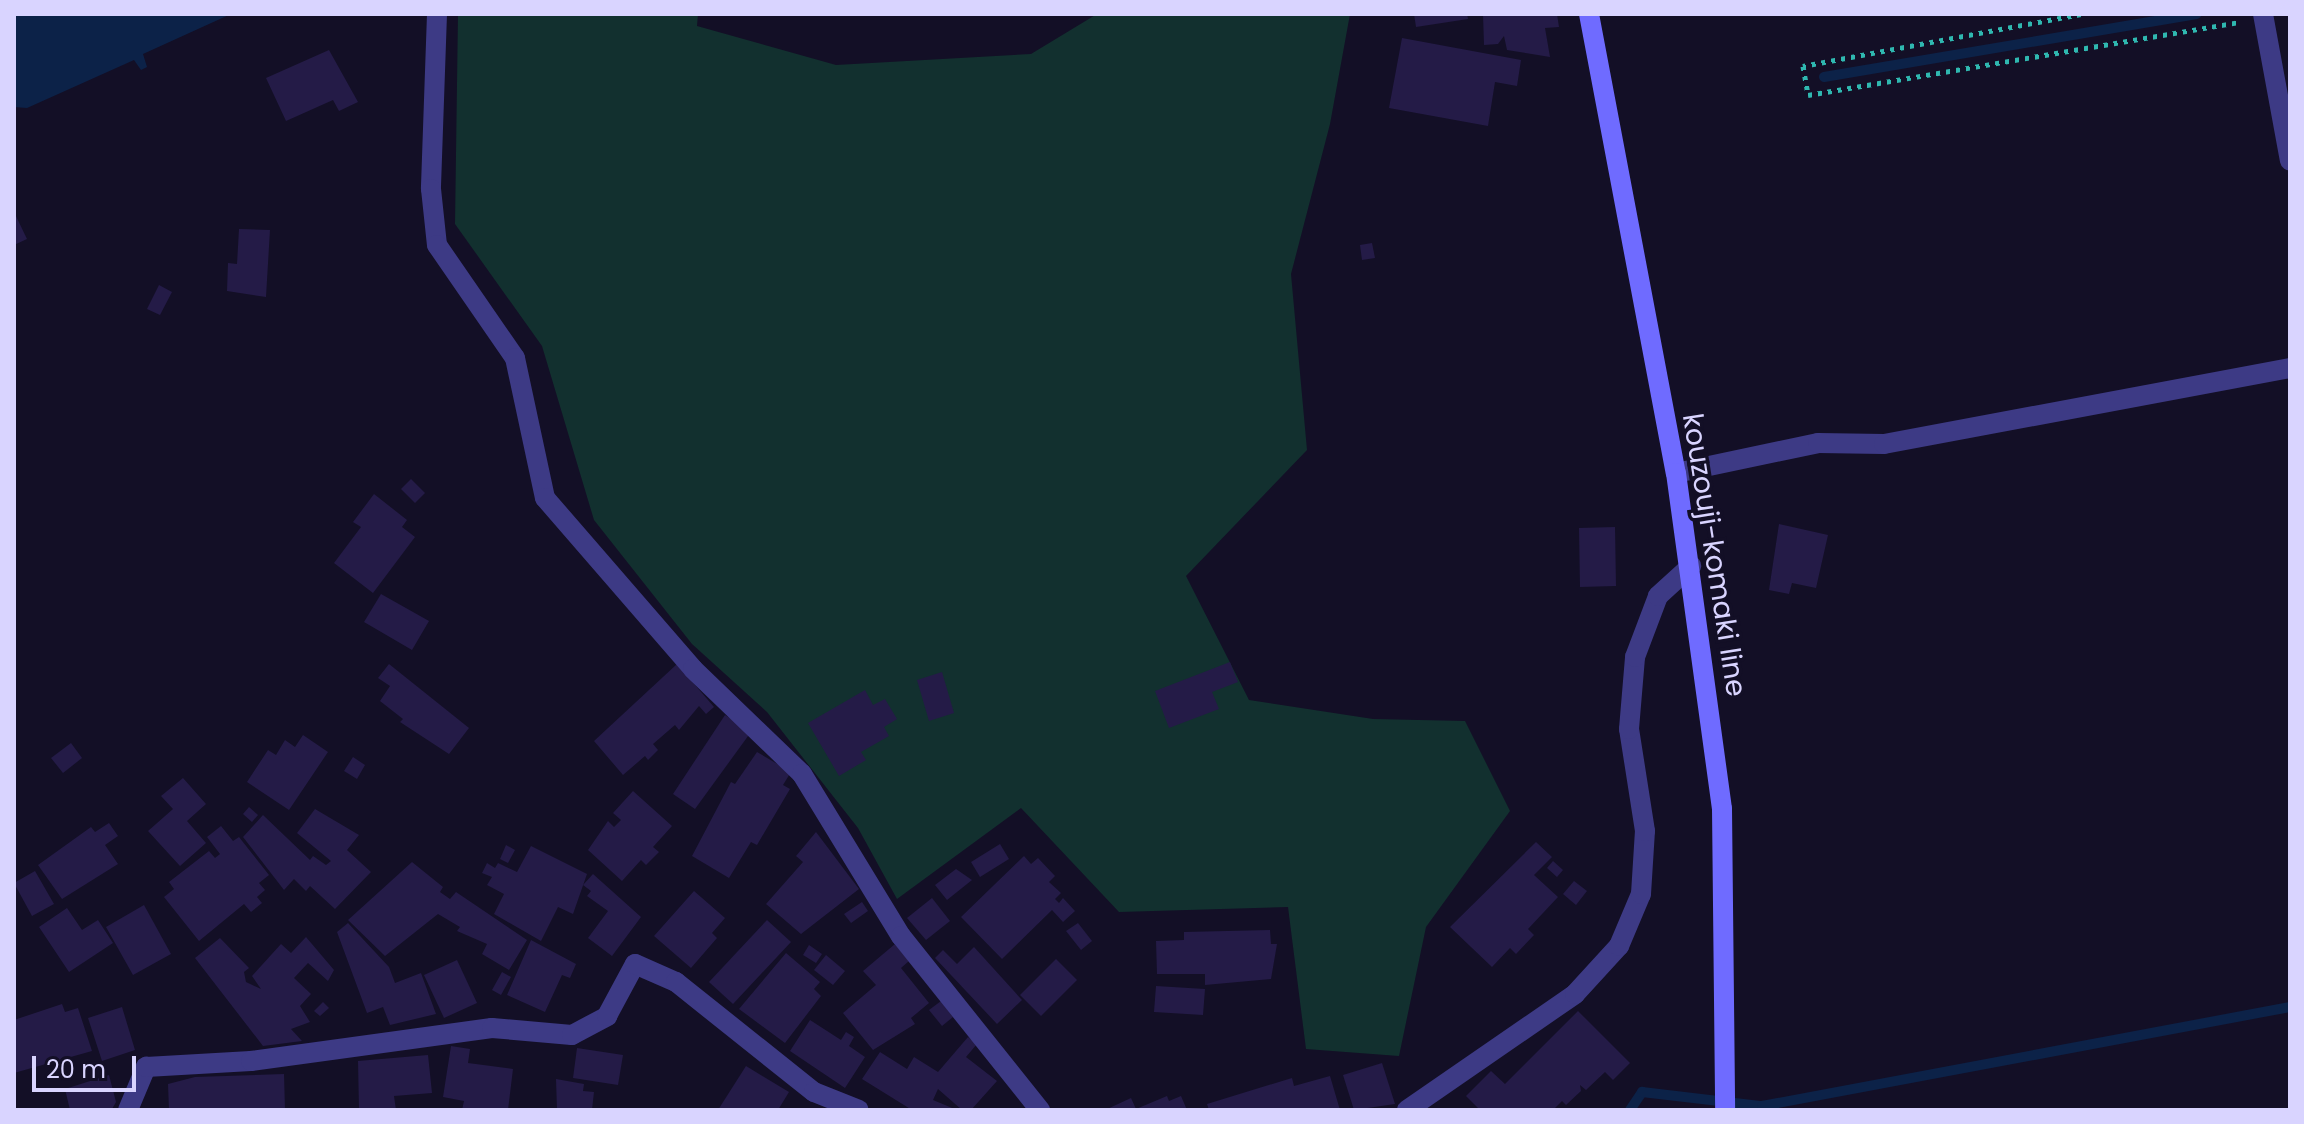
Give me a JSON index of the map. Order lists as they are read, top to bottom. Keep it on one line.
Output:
{"streets":{"main road":["kouzouji-komaki line"]},"scale_bar":"20 m"}
